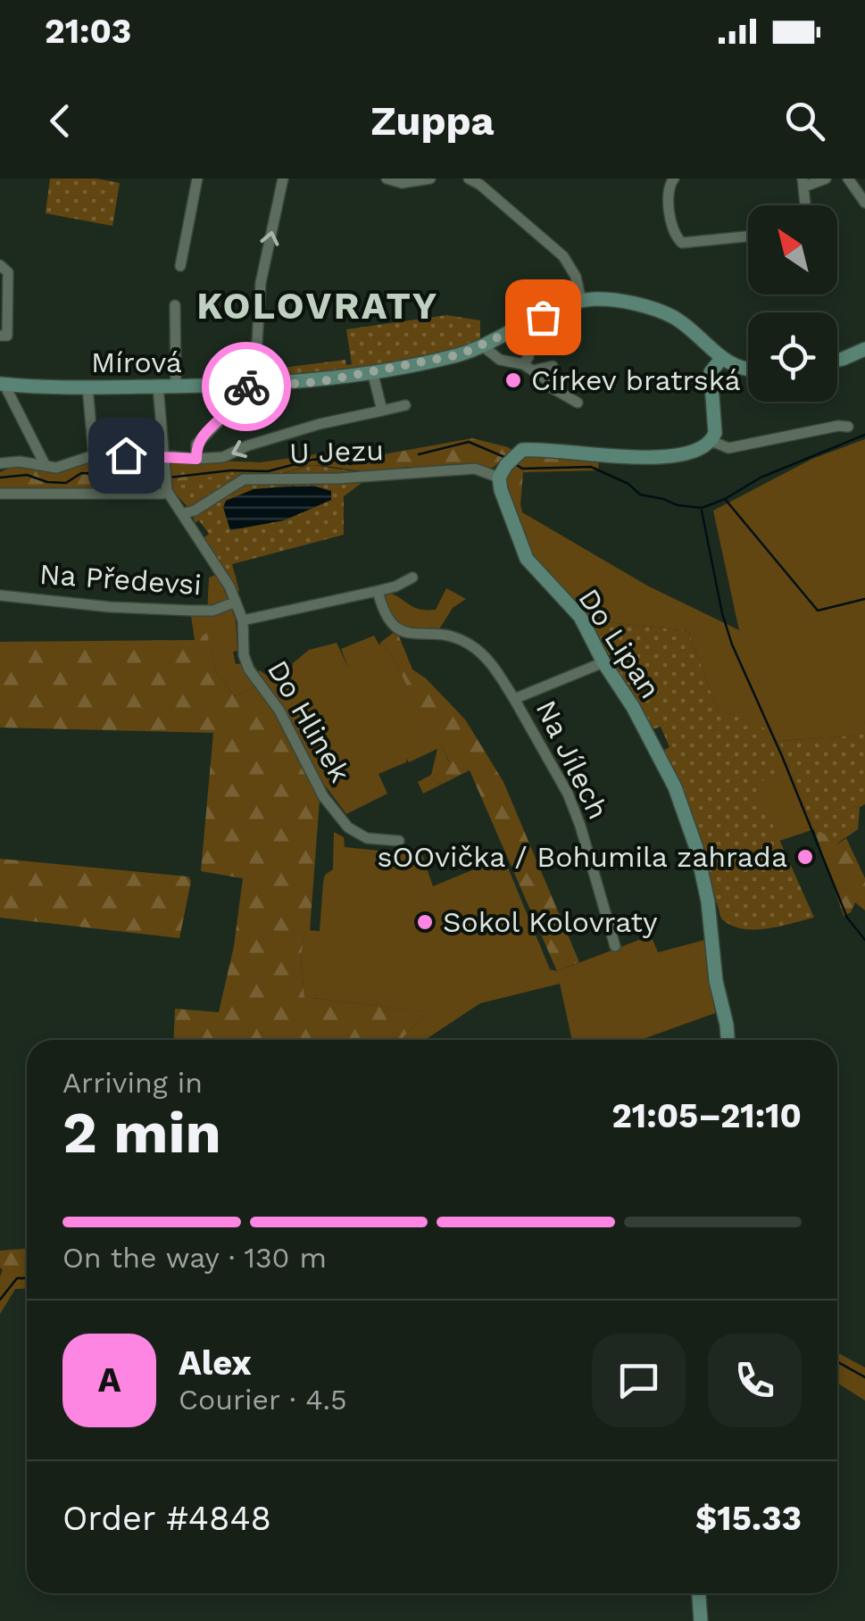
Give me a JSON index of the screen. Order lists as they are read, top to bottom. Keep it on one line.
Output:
{"streets":{"street":["Mírová","U Jezu","Na Předevsi","Do Lipan","Do Hlinek","Na Jílech"]},"crossings":[["U Jezu","Do Lipan"],["U Jezu","Do Hlinek"],["Na Předevsi","Do Hlinek"]],"districts":["KOLOVRATY"],"places":["Církev bratrská","sOOvička / Bohumila zahrada","Sokol Kolovraty"],"north":"top left","page":{"status":"21:03","header":"Zuppa","heading":["2 min","Arriving in","21:05–21:10"],"panel":["Alex","Courier · 4.5","Order #4848","$15.33"],"bar":"On the way · 130 m","round":"A"}}
